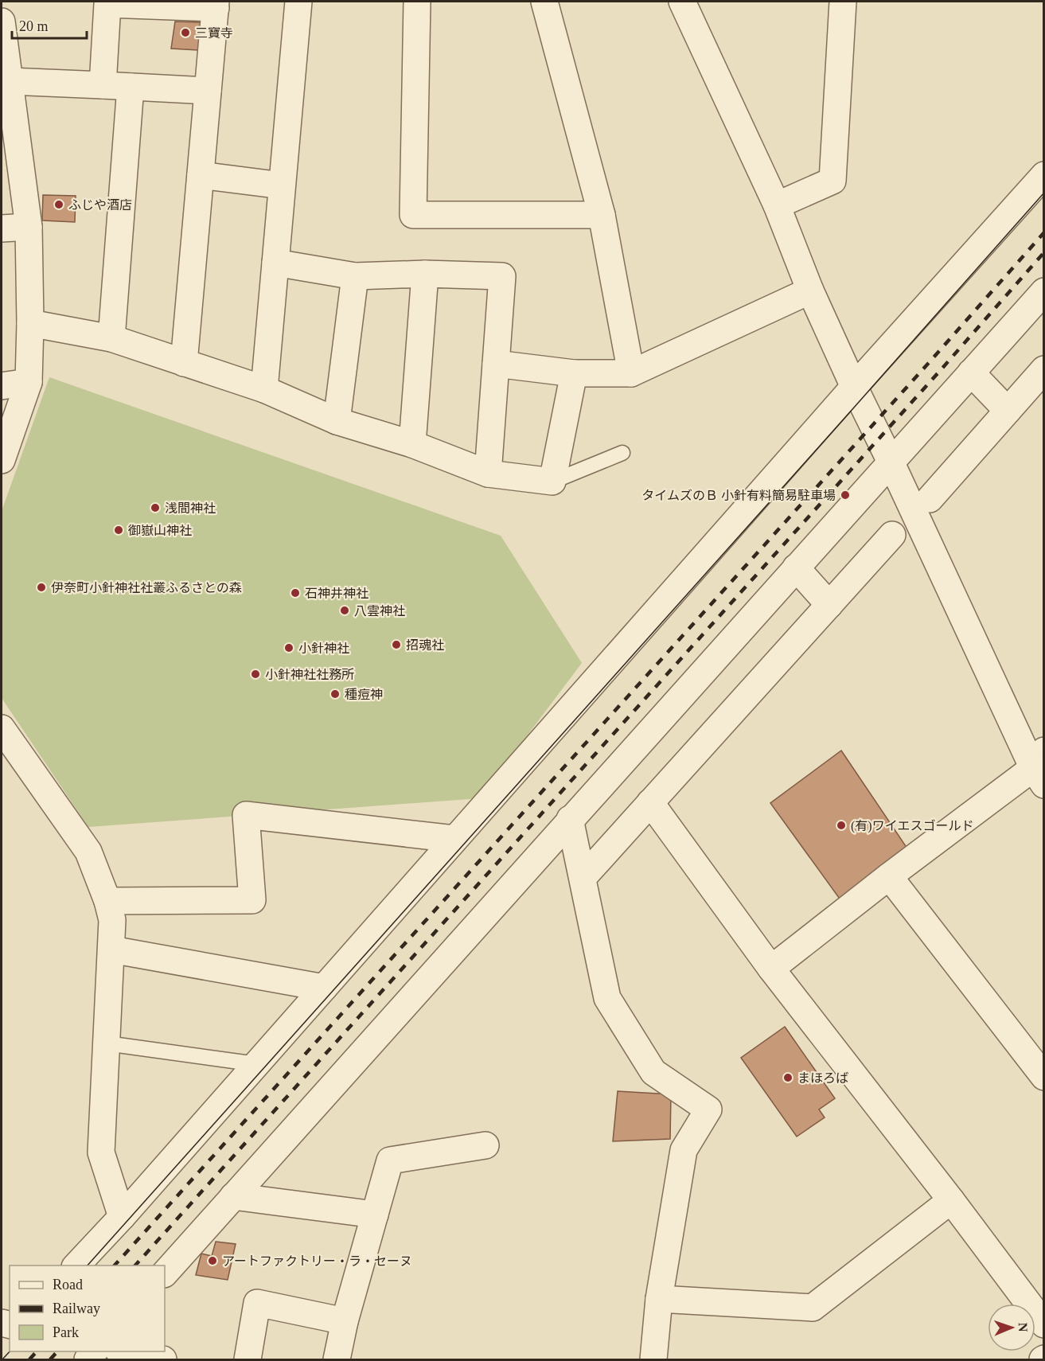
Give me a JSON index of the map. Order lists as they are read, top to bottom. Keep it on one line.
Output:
{"places":["三寶寺","ふじや酒店","タイムズのＢ 小針有料簡易駐車場","浅間神社","御嶽山神社","伊奈町小針神社社叢ふるさとの森","石神井神社","八雲神社","招魂社","小針神社","小針神社社務所","種痘神","(有)ワイエスゴールド","まほろば","アートファクトリー・ラ・セーヌ"],"legend":["Road","Railway","Park"],"scale_bar":"20 m","north":"right"}
